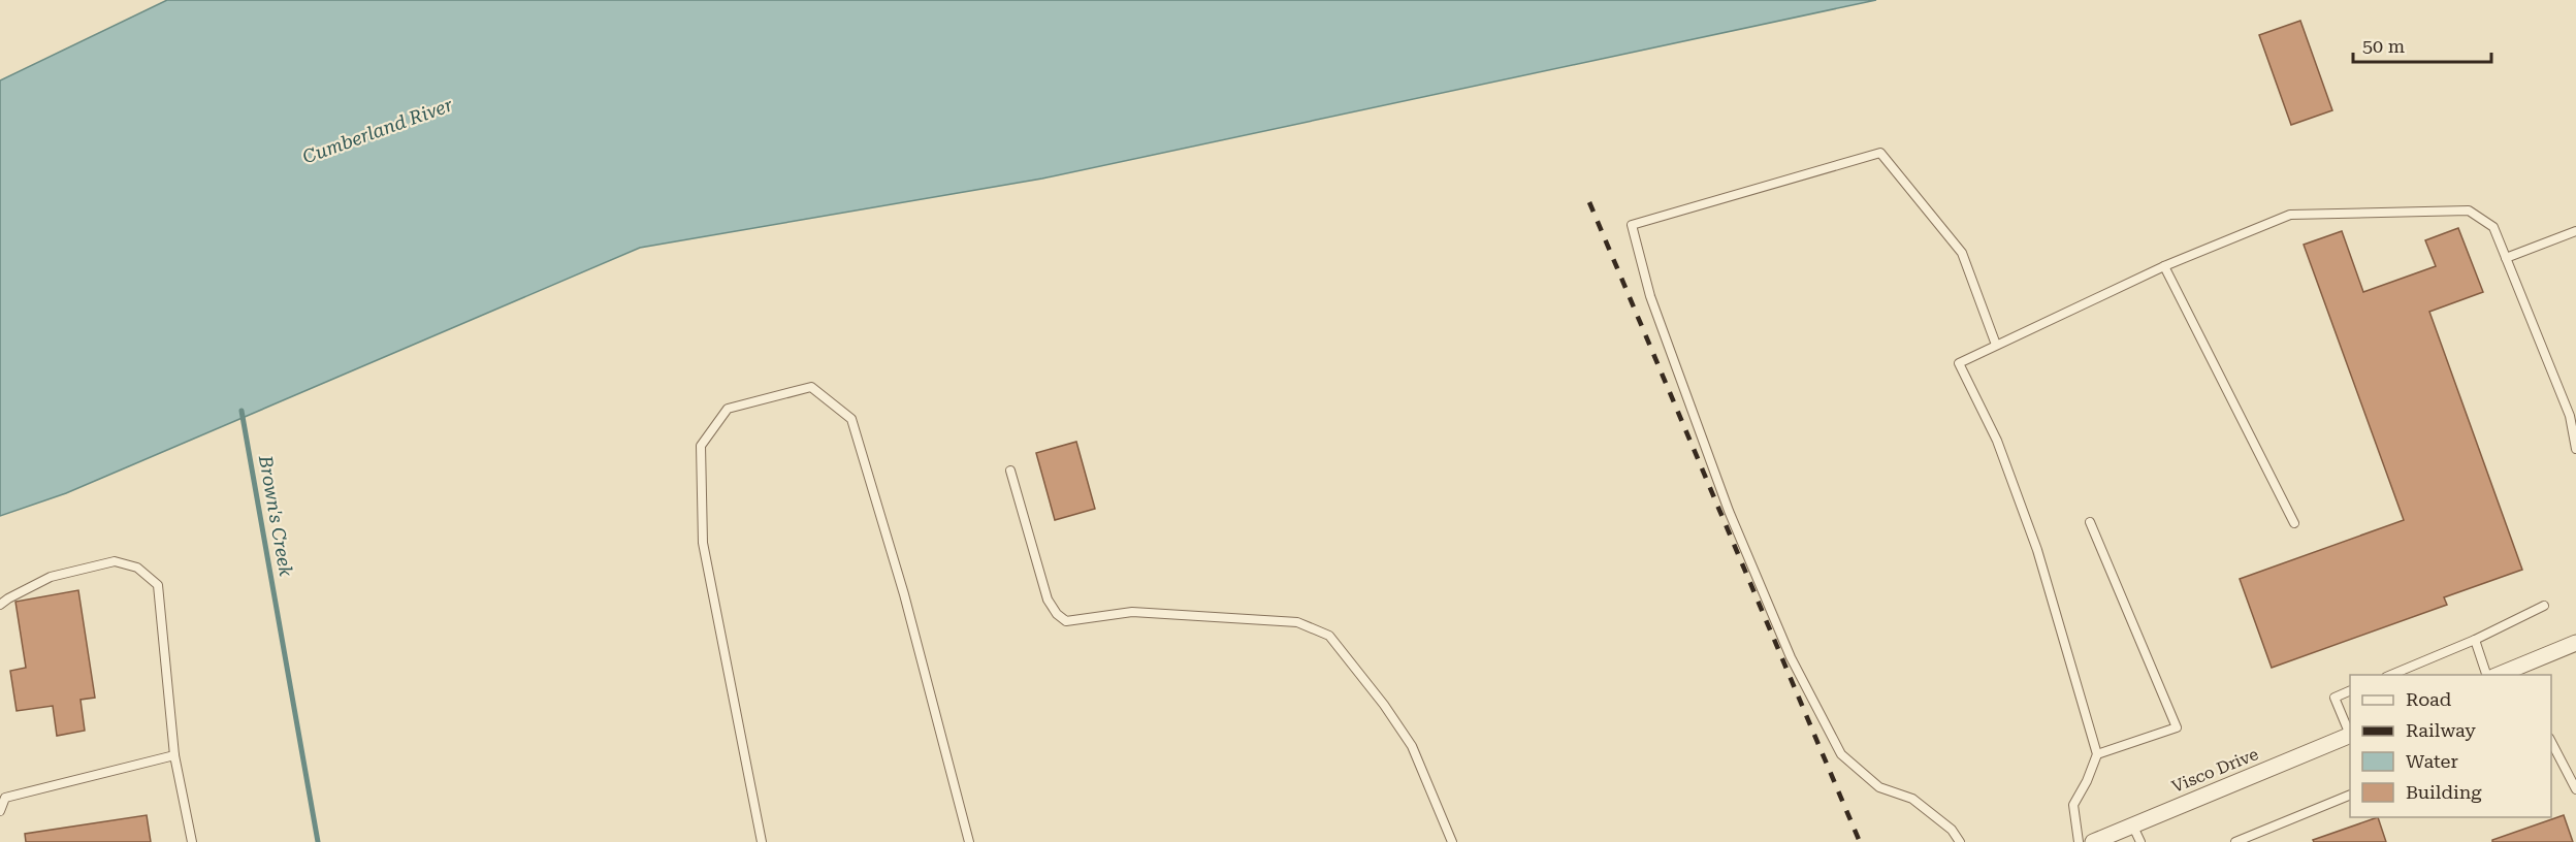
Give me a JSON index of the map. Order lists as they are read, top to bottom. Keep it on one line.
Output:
{"streets":{"street":["Visco Drive"]},"water":["Cumberland River","Brown's Creek"],"legend":["Road","Railway","Water","Building"],"scale_bar":"50 m"}
